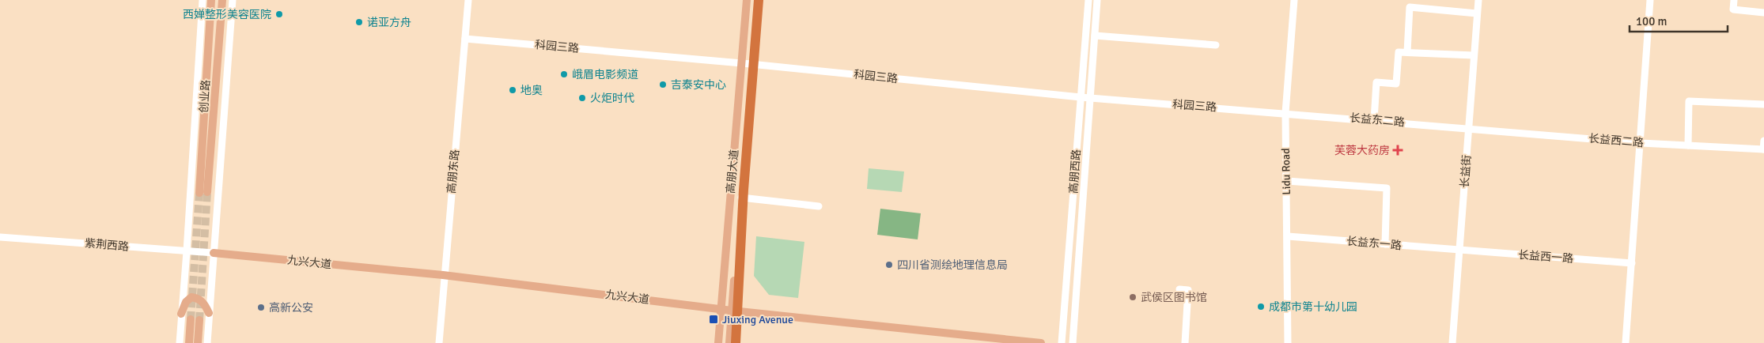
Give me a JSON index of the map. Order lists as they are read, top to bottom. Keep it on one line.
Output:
{"streets":{"main road":["创业路","高朋大道","九兴大道"],"street":["科园三路","长益东二路","长益西二路","高朋东路","高朋西路","Lidu Road","长益街","长益东一路","紫荆西路","长益西一路"]},"crossings":[["科园三路","长益东二路"],["科园三路","高朋东路"],["科园三路","高朋大道"],["科园三路","高朋西路"],["科园三路","Lidu Road"],["长益东二路","长益西二路"],["长益东二路","Lidu Road"],["长益东二路","长益街"],["长益西二路","长益街"],["高朋东路","九兴大道"],["高朋大道","九兴大道"],["Lidu Road","长益东一路"],["长益街","长益东一路"],["长益街","长益西一路"],["长益东一路","长益西一路"],["紫荆西路","九兴大道"]],"places":{"other":["西婵整形美容医院","诺亚方舟","峨眉电影频道","吉泰安中心","地奥","火炬时代","四川省测绘地理信息局","武侯区图书馆","成都市第十幼儿园","高新公安"],"health":["芙蓉大药房"],"transit":["Jiuxing Avenue"]},"scale_bar":"100 m"}
